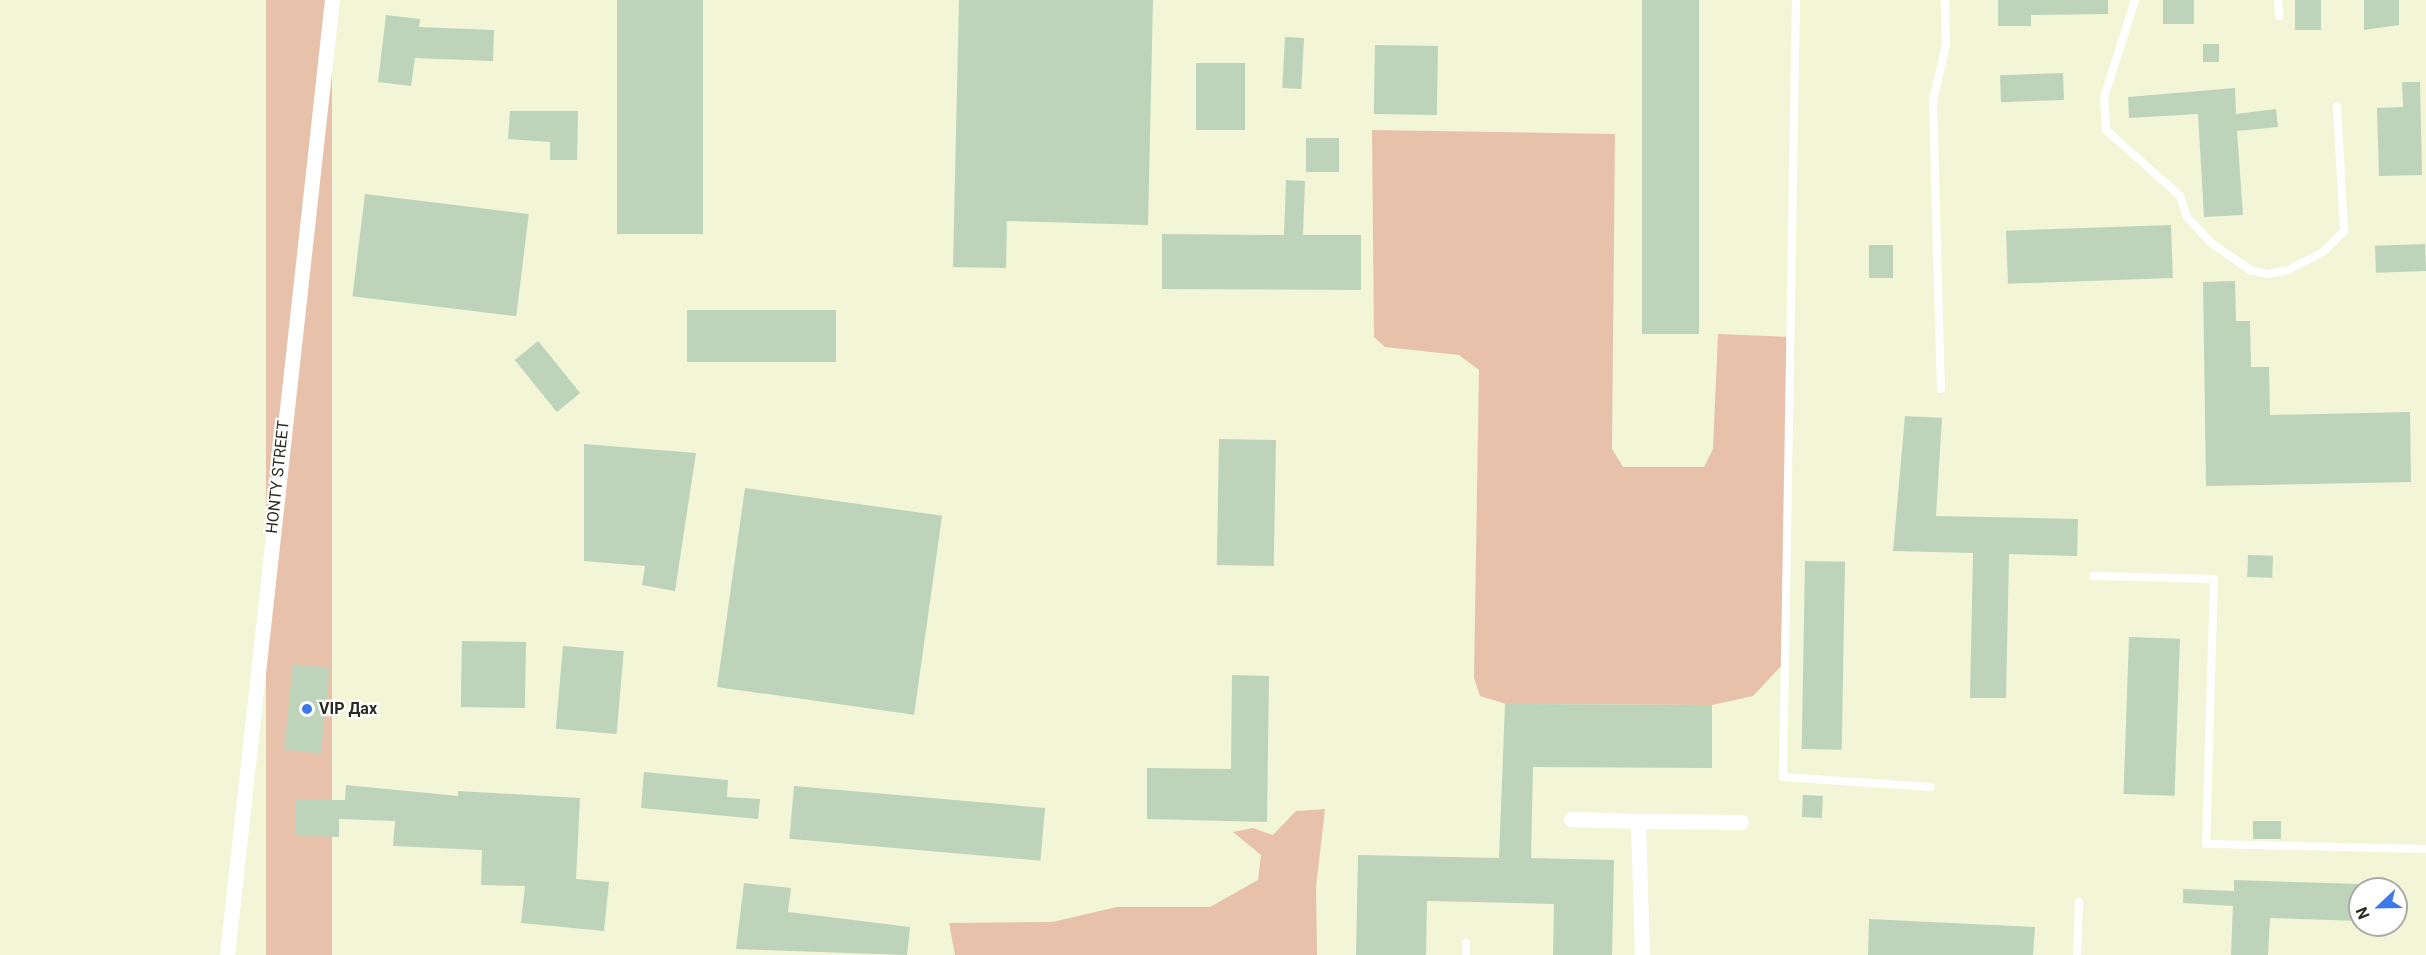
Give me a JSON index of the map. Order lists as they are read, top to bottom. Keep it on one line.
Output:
{"streets":{"street":["HONTY STREET"]},"places":["VIP Дах"],"north":"left"}
